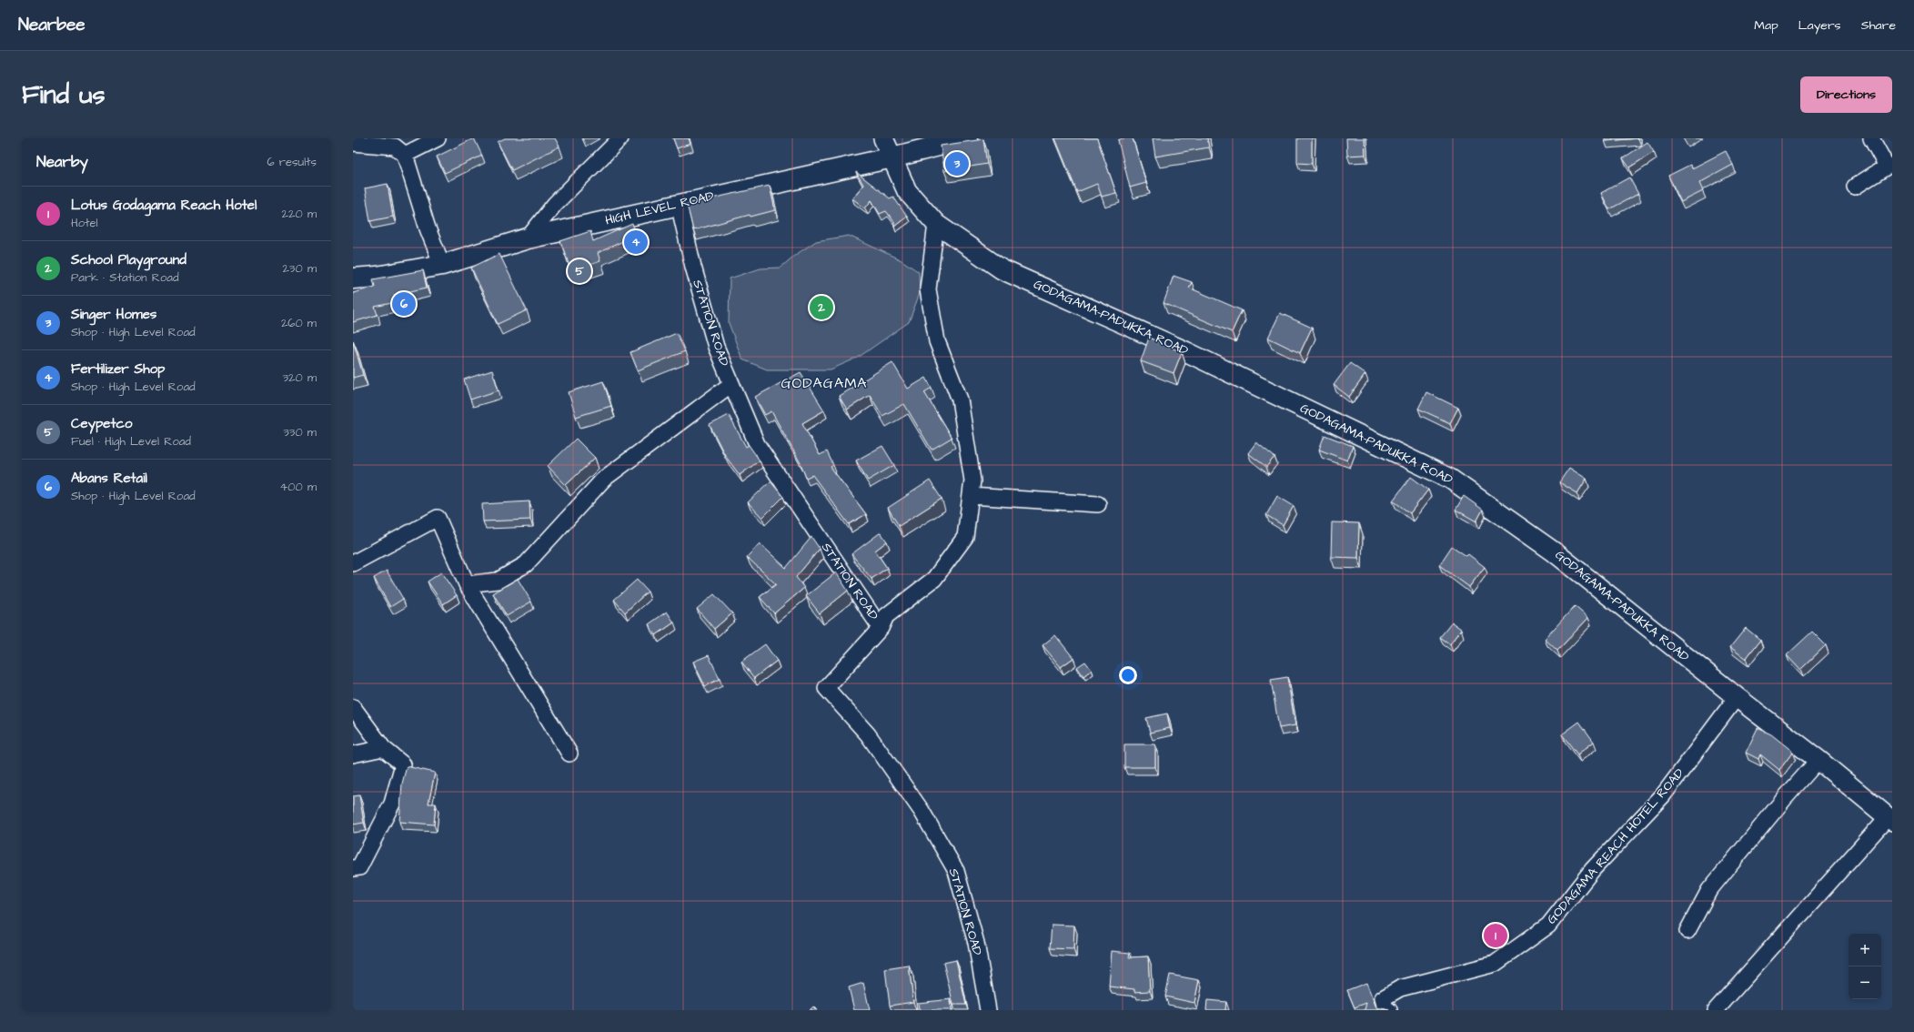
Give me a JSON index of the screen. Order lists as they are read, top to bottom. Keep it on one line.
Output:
{"streets":{"highway":["HIGH LEVEL ROAD"],"main road":["GODAGAMA-PADUKKA ROAD"],"street":["STATION ROAD","GODAGAMA REACH HOTEL ROAD"]},"crossings":[["HIGH LEVEL ROAD","GODAGAMA-PADUKKA ROAD"],["HIGH LEVEL ROAD","STATION ROAD"],["GODAGAMA-PADUKKA ROAD","GODAGAMA REACH HOTEL ROAD"]],"districts":["GODAGAMA"],"page":{"header":"Nearbee","nav":["Map","Layers","Share"],"buttons":"Directions","title":"Find us","heading":["Nearby","6 results"],"pins":["3","4","5","6","2","1"],"list":[{"mark":"1","name":"Lotus Godagama Reach Hotel","note":"Hotel","value":"220 m"},{"mark":"2","name":"School Playground","note":"Park · Station Road","value":"230 m"},{"mark":"3","name":"Singer Homes","note":"Shop · High Level Road","value":"260 m"},{"mark":"4","name":"Fertilizer Shop","note":"Shop · High Level Road","value":"320 m"},{"mark":"5","name":"Ceypetco","note":"Fuel · High Level Road","value":"330 m"},{"mark":"6","name":"Abans Retail","note":"Shop · High Level Road","value":"400 m"}],"map_buttons":["+","−"]}}
